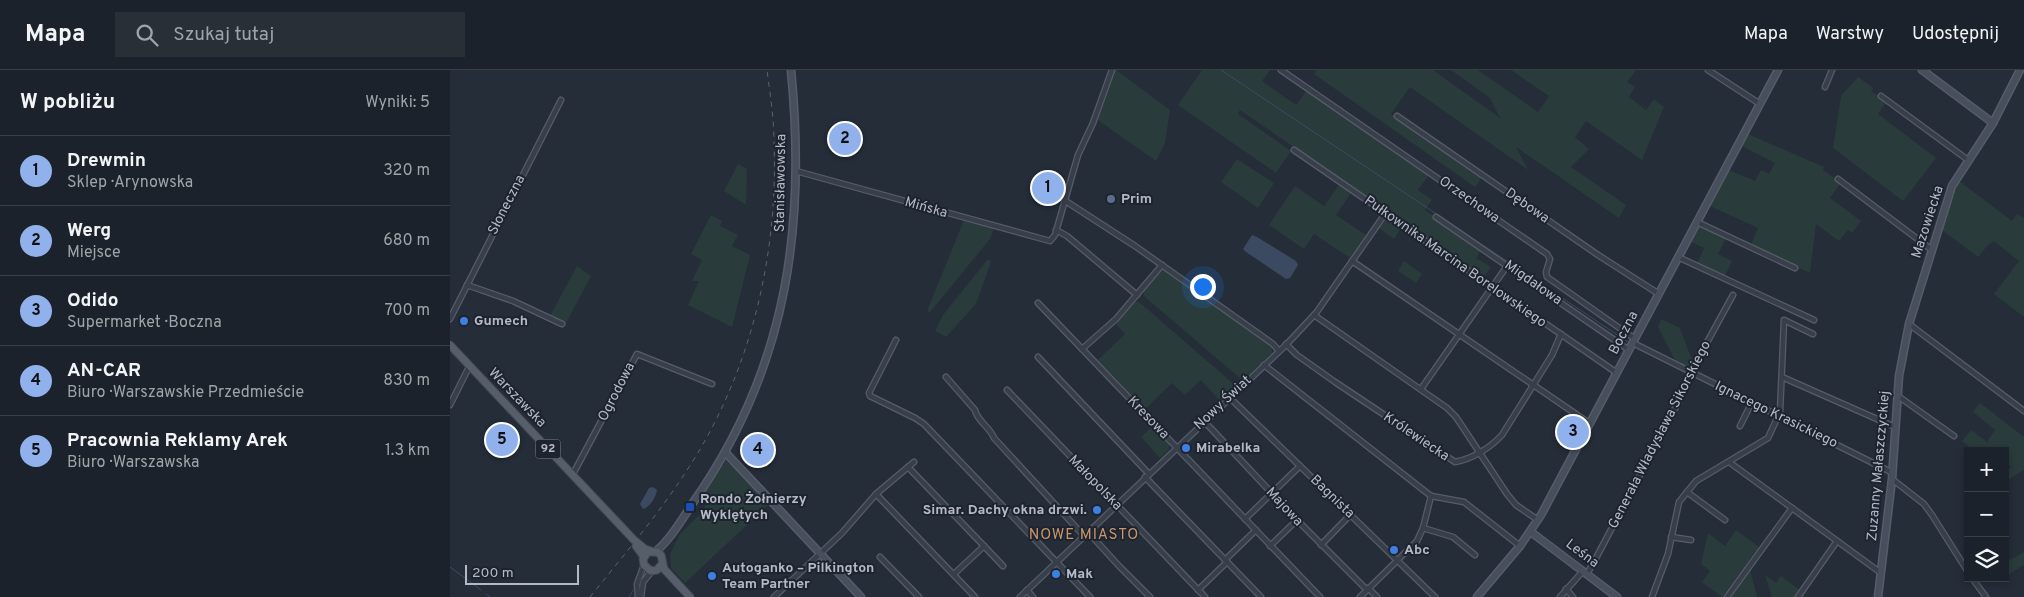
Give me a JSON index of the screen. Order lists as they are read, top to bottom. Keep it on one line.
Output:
{"streets":{"main road":["Warszawska","92"],"street":["Stanisławowska","Orzechowa","Słoneczna","Dębowa","Mińska","Mazowiecka","Pułkownika Marcina Borelowskiego","Migdałowa","Boczna","Ogrodowa","Nowy Świat","Ignacego Krasickiego","Kresowa","Generała Władysława Sikorskiego","Królewiecka","Zuzanny Małaszczyckiej","Małopolska","Bagnista","Majowa","Leśna"]},"crossings":[["Stanisławowska","Mińska"],["Stanisławowska","Warszawska"],["Orzechowa","Boczna"],["Orzechowa","Ignacego Krasickiego"],["Dębowa","Boczna"],["Mazowiecka","Zuzanny Małaszczyckiej"],["Pułkownika Marcina Borelowskiego","Boczna"],["Pułkownika Marcina Borelowskiego","Nowy Świat"],["Pułkownika Marcina Borelowskiego","Królewiecka"],["Migdałowa","Boczna"],["Boczna","Ignacego Krasickiego"],["Boczna","Leśna"],["Ogrodowa","Warszawska"],["Warszawska","92"],["Nowy Świat","Kresowa"],["Nowy Świat","Królewiecka"],["Nowy Świat","Małopolska"],["Nowy Świat","Bagnista"],["Nowy Świat","Majowa"],["Ignacego Krasickiego","Generała Władysława Sikorskiego"],["Ignacego Krasickiego","Zuzanny Małaszczyckiej"],["Generała Władysława Sikorskiego","Leśna"]],"districts":["NOWE MIASTO"],"places":{"other":["Prim","Gumech","Mirabelka","Simar. Dachy okna drzwi.","Abc","Mak","Autoganko – Pilkington Team Partner"],"transit":["Rondo Żołnierzy Wyklętych"]},"scale_bar":"200 m","page":{"header":"Mapa","search":"Szukaj tutaj","nav":["Mapa","Warstwy","Udostępnij"],"heading":["W pobliżu","Wyniki: 5"],"pins":["2","1","3","5","4"],"list":[{"mark":"1","name":"Drewmin","note":"Sklep · Arynowska","value":"320 m"},{"mark":"2","name":"Werg","note":"Miejsce","value":"680 m"},{"mark":"3","name":"Odido","note":"Supermarket · Boczna","value":"700 m"},{"mark":"4","name":"AN-CAR","note":"Biuro · Warszawskie Przedmieście","value":"830 m"},{"mark":"5","name":"Pracownia Reklamy Arek","note":"Biuro · Warszawska","value":"1.3 km"}],"map_buttons":["+","−"],"scale":"200 m"}}
